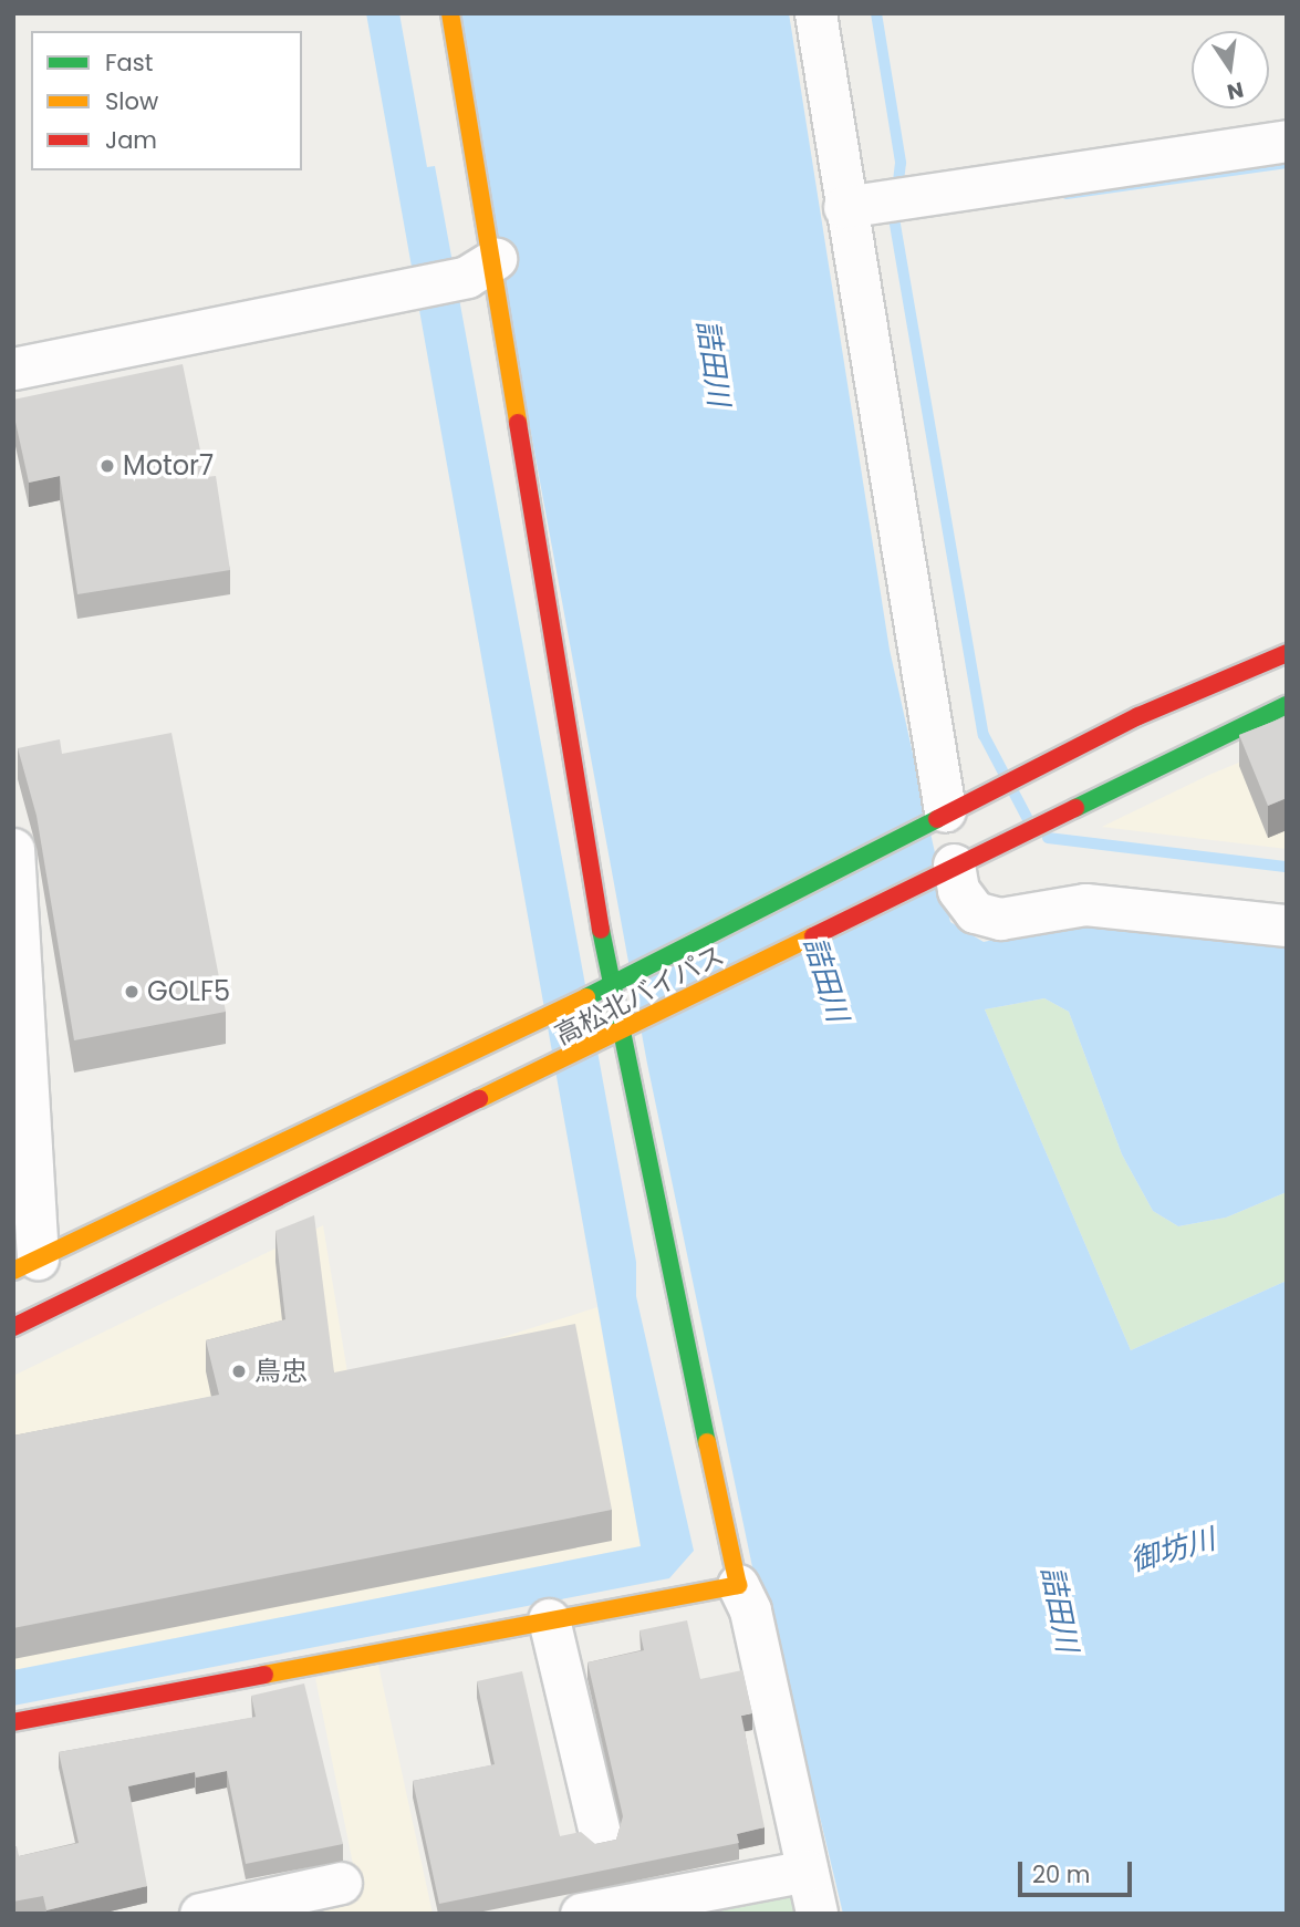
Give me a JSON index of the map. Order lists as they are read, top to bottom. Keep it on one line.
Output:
{"streets":{"main road":["高松北バイパス"]},"water":["詰田川","御坊川"],"places":["Motor7","GOLF5","鳥忠"],"legend":["Fast","Slow","Jam"],"scale_bar":"20 m","north":"bottom"}
